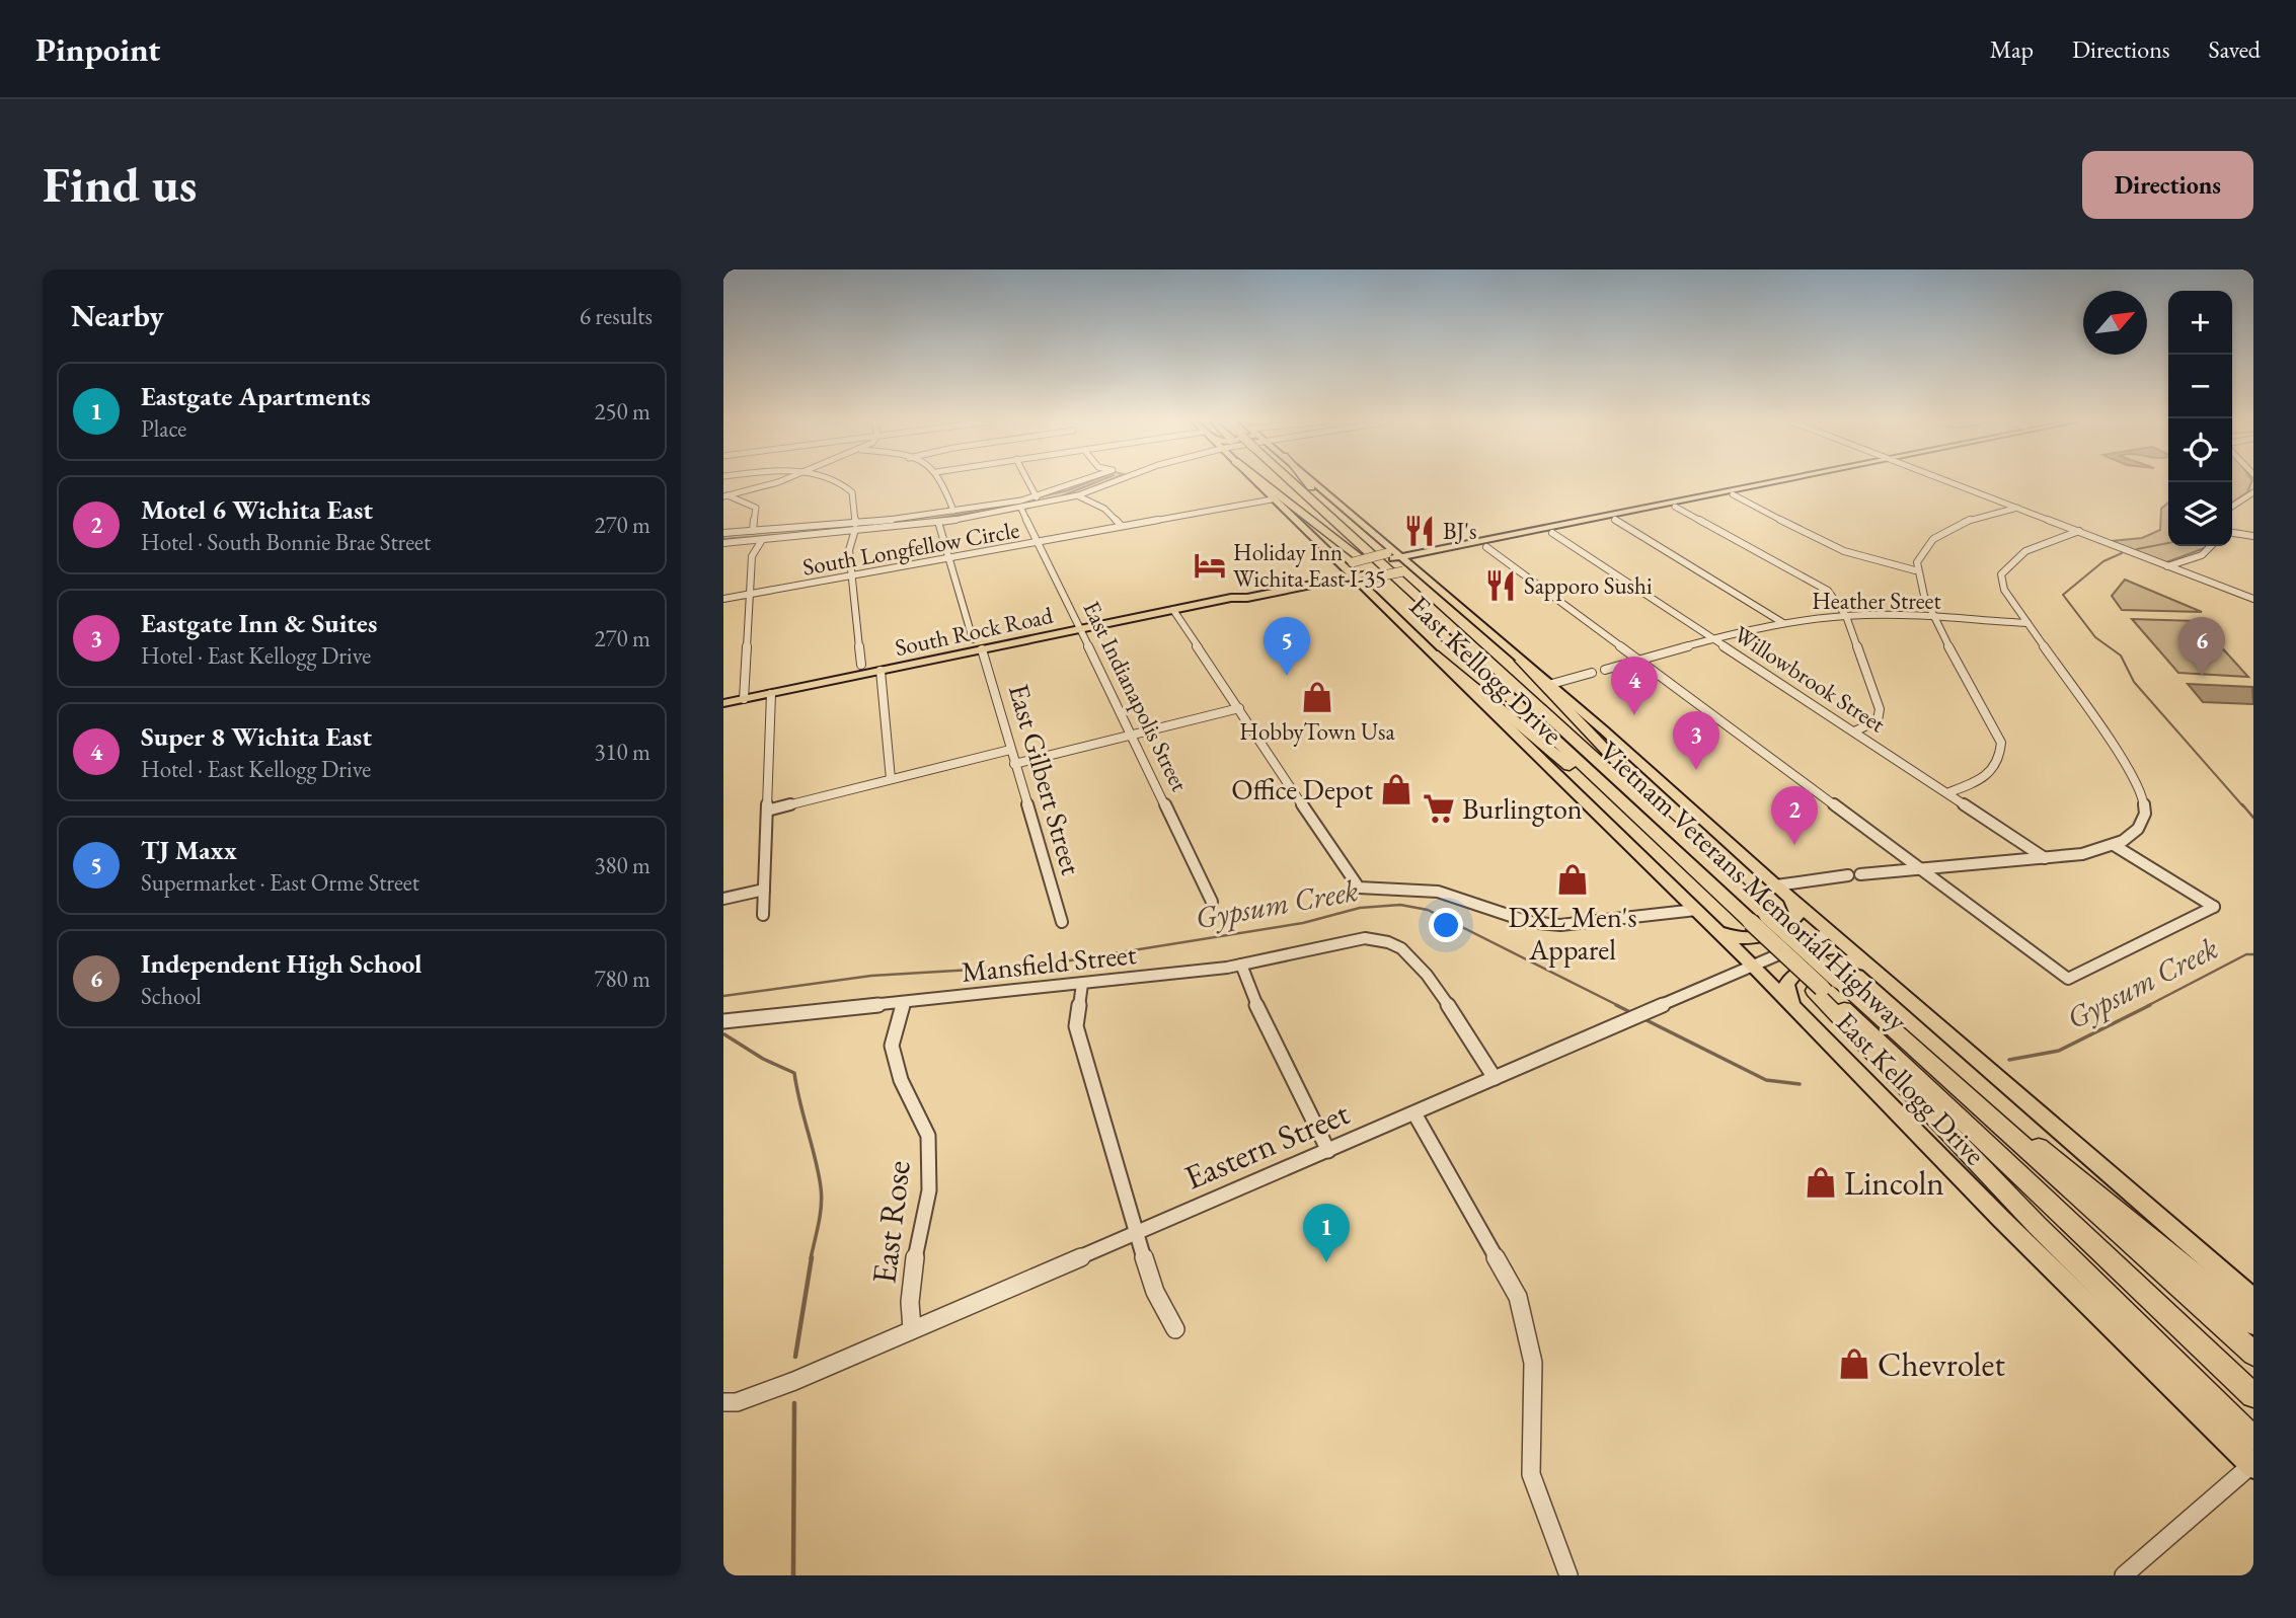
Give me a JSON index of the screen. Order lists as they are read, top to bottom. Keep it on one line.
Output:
{"streets":{"highway":["Vietnam Veterans Memorial Highway"],"main road":["South Rock Road","East Kellogg Drive"],"street":["South Longfellow Circle","Heather Street","Willowbrook Street","East Indianapolis Street","East Gilbert Street","Mansfield Street","Eastern Street","East Rose"]},"crossings":[["South Longfellow Circle","East Indianapolis Street"],["Heather Street","Willowbrook Street"],["South Rock Road","East Kellogg Drive"],["South Rock Road","Willowbrook Street"],["South Rock Road","East Indianapolis Street"],["South Rock Road","East Gilbert Street"],["South Rock Road","Vietnam Veterans Memorial Highway"],["East Kellogg Drive","Vietnam Veterans Memorial Highway"],["East Kellogg Drive","Eastern Street"],["Mansfield Street","Eastern Street"],["Mansfield Street","East Rose"],["Eastern Street","East Rose"]],"water":["Gypsum Creek"],"places":{"restaurant":["BJ's","Sapporo Sushi"],"hotel":["Holiday Inn Wichita East I-35"],"shop":["HobbyTown Usa","Office Depot","DXL Men's Apparel","Lincoln","Chevrolet"],"supermarket":["Burlington"]},"north":"top right","page":{"header":"Pinpoint","nav":["Map","Directions","Saved"],"buttons":"Directions","title":"Find us","heading":["Nearby","6 results"],"map_buttons":["+","−"],"list":[{"mark":"1","name":"Eastgate Apartments","note":"Place","value":"250 m"},{"mark":"2","name":"Motel 6 Wichita East","note":"Hotel · South Bonnie Brae Street","value":"270 m"},{"mark":"3","name":"Eastgate Inn & Suites","note":"Hotel · East Kellogg Drive","value":"270 m"},{"mark":"4","name":"Super 8 Wichita East","note":"Hotel · East Kellogg Drive","value":"310 m"},{"mark":"5","name":"TJ Maxx","note":"Supermarket · East Orme Street","value":"380 m"},{"mark":"6","name":"Independent High School","note":"School","value":"780 m"}],"pins":["5","6","4","3","2","1"]}}
